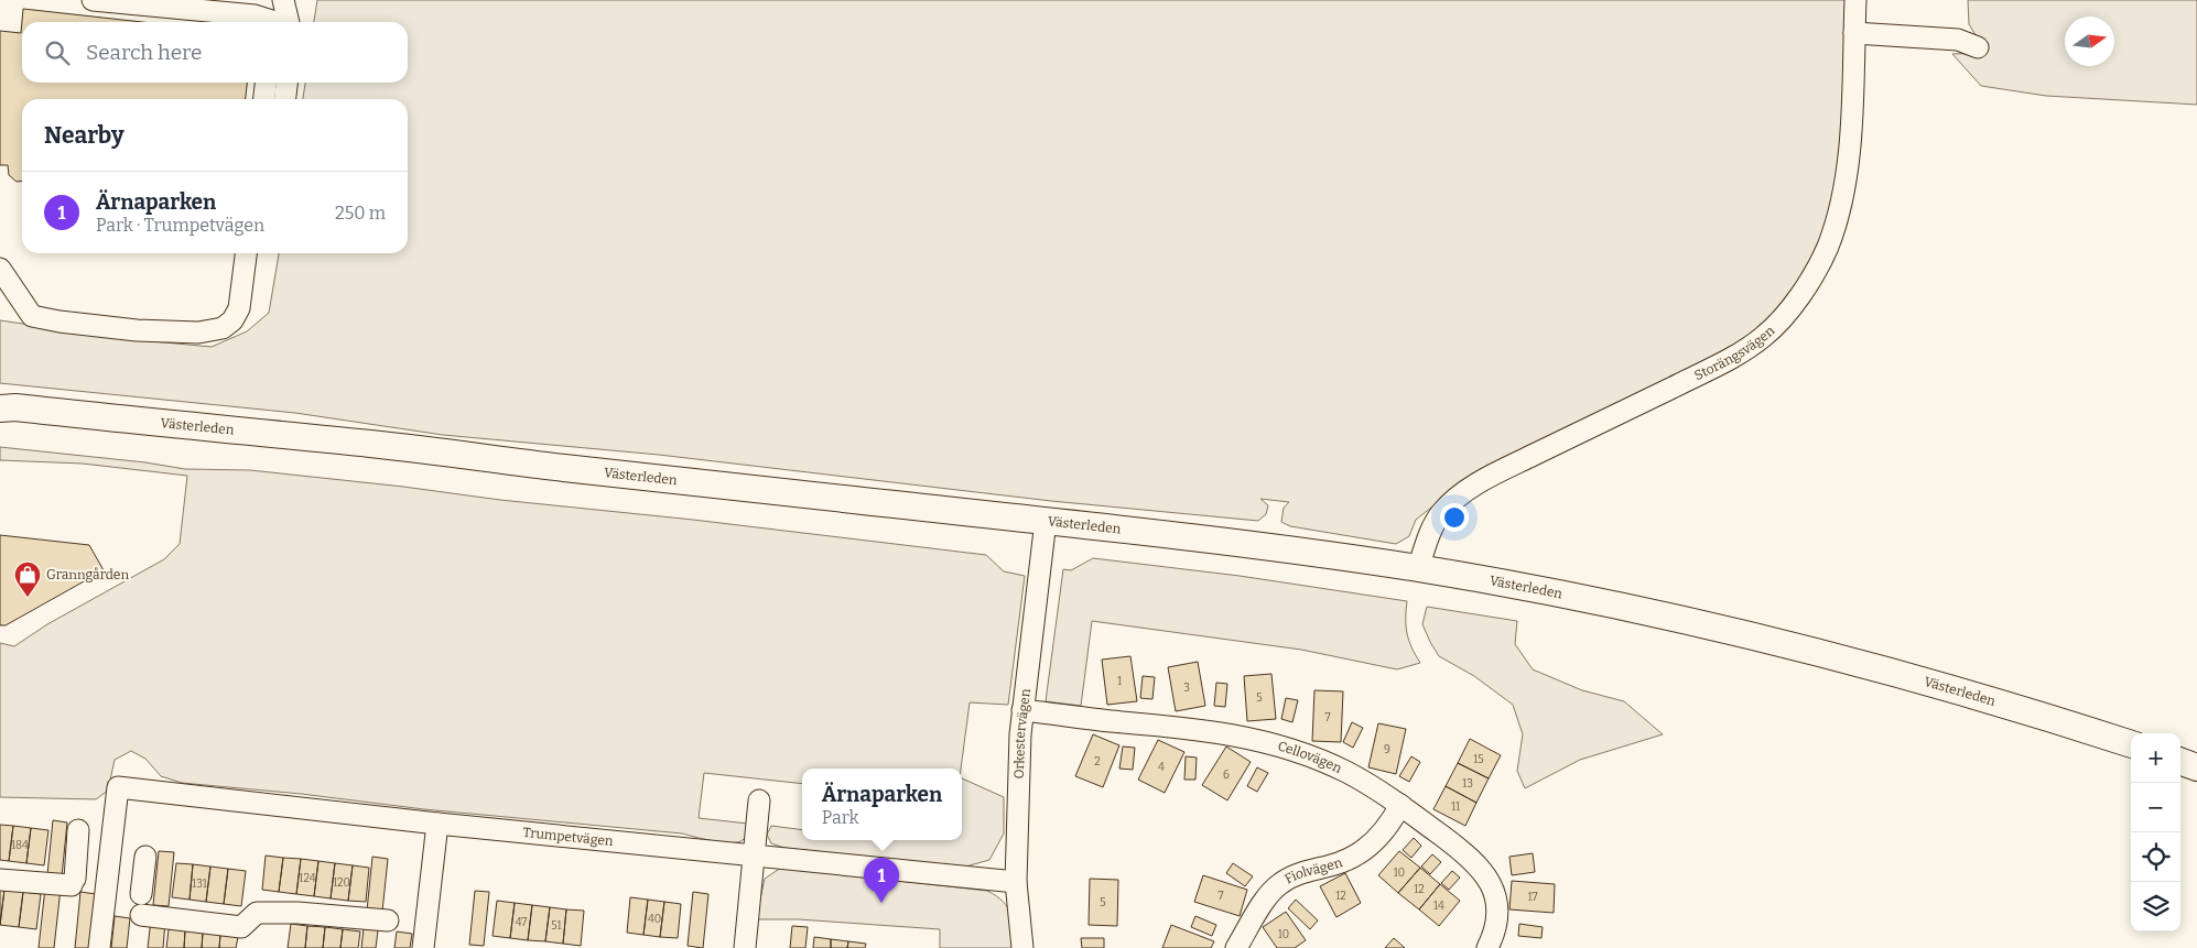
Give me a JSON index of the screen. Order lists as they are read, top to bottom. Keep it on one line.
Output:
{"streets":{"main road":["Västerleden"],"street":["Storängsvägen","Orkestervägen","Cellovägen","Trumpetvägen","Fiolvägen"]},"crossings":[["Storängsvägen","Västerleden"],["Västerleden","Orkestervägen"],["Orkestervägen","Cellovägen"],["Orkestervägen","Trumpetvägen"],["Cellovägen","Fiolvägen"]],"places":{"shop":["Granngården"]},"house_numbers":["1","3","5","7","9","15","2","4","6","13","11","184","10","124","120","131","12","7","12","17","5","14","40","47","51","10"],"north":"right","page":{"search":"Search here","heading":"Nearby","list":[{"mark":"1","name":"Ärnaparken","note":"Park · Trumpetvägen","value":"250 m"}],"map_buttons":["+","−"],"popup":["Ärnaparken","Park"],"pins":"1"}}
